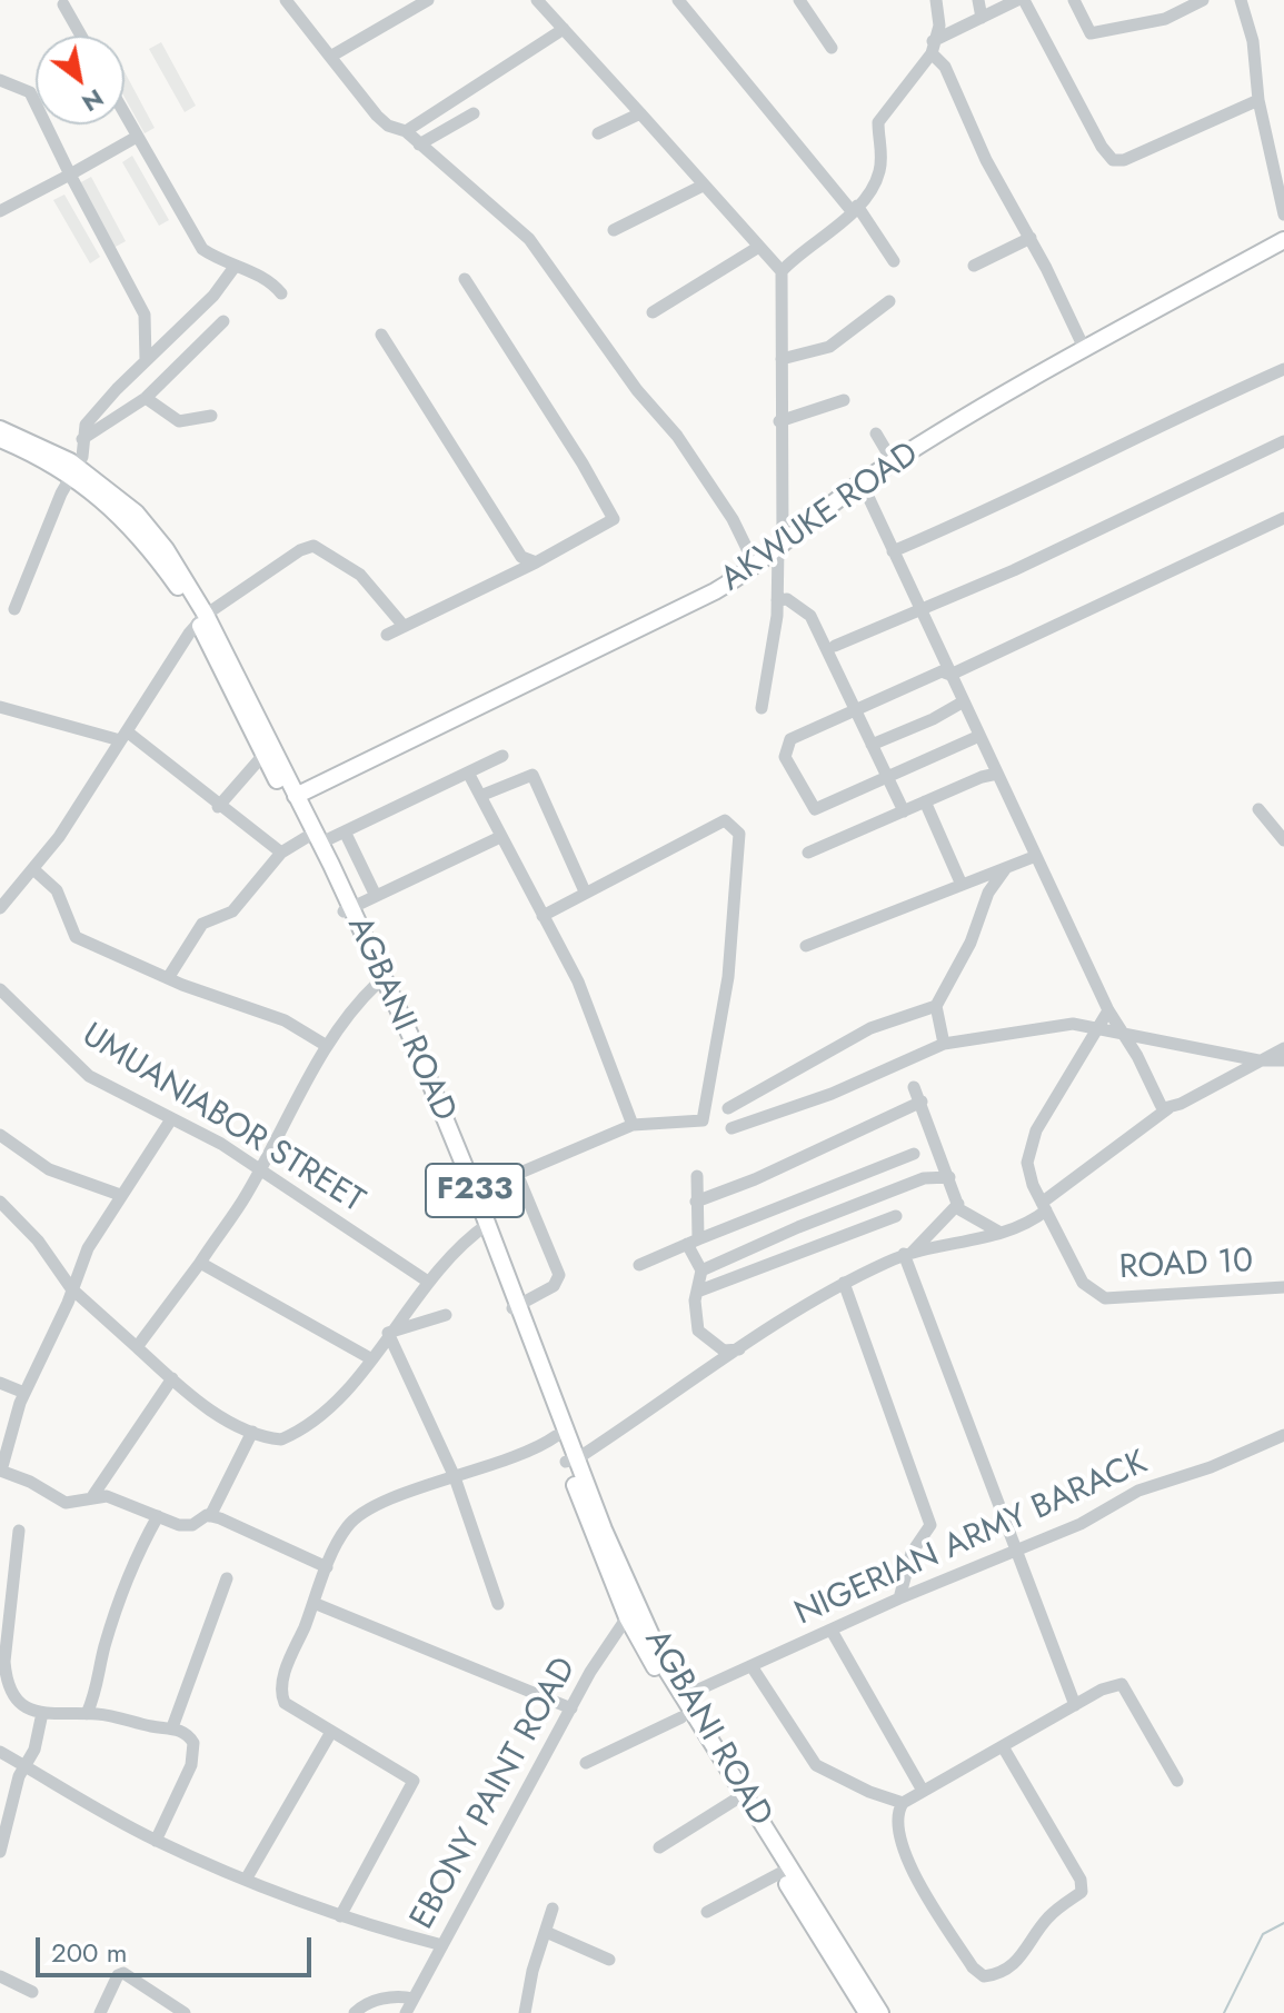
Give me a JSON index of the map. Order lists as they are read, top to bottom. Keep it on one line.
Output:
{"streets":{"main road":["AKWUKE ROAD","AGBANI ROAD","F233"],"street":["UMUANIABOR STREET","ROAD 10","NIGERIAN ARMY BARACK","EBONY PAINT ROAD"]},"crossings":[["AKWUKE ROAD","AGBANI ROAD"],["AGBANI ROAD","NIGERIAN ARMY BARACK"],["AGBANI ROAD","EBONY PAINT ROAD"]],"scale_bar":"200 m","north":"bottom right"}
